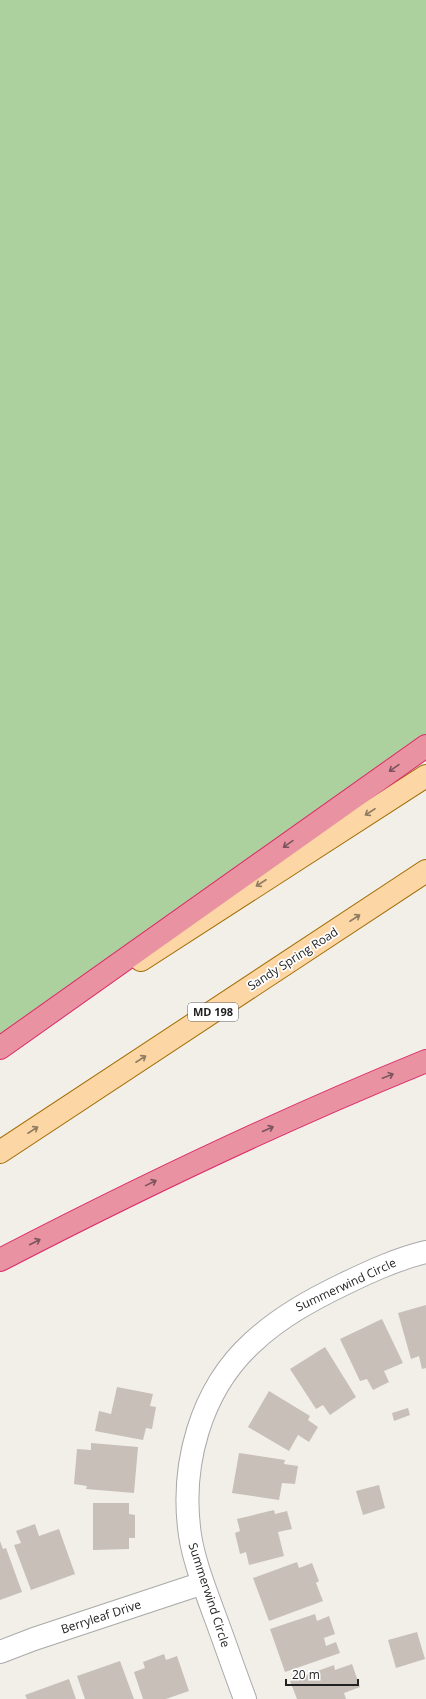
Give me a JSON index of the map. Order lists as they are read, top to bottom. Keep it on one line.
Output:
{"streets":{"main road":["Sandy Spring Road","MD 198"],"street":["Summerwind Circle","Berryleaf Drive"]},"crossings":[["Summerwind Circle","Berryleaf Drive"]],"scale_bar":"20 m"}
